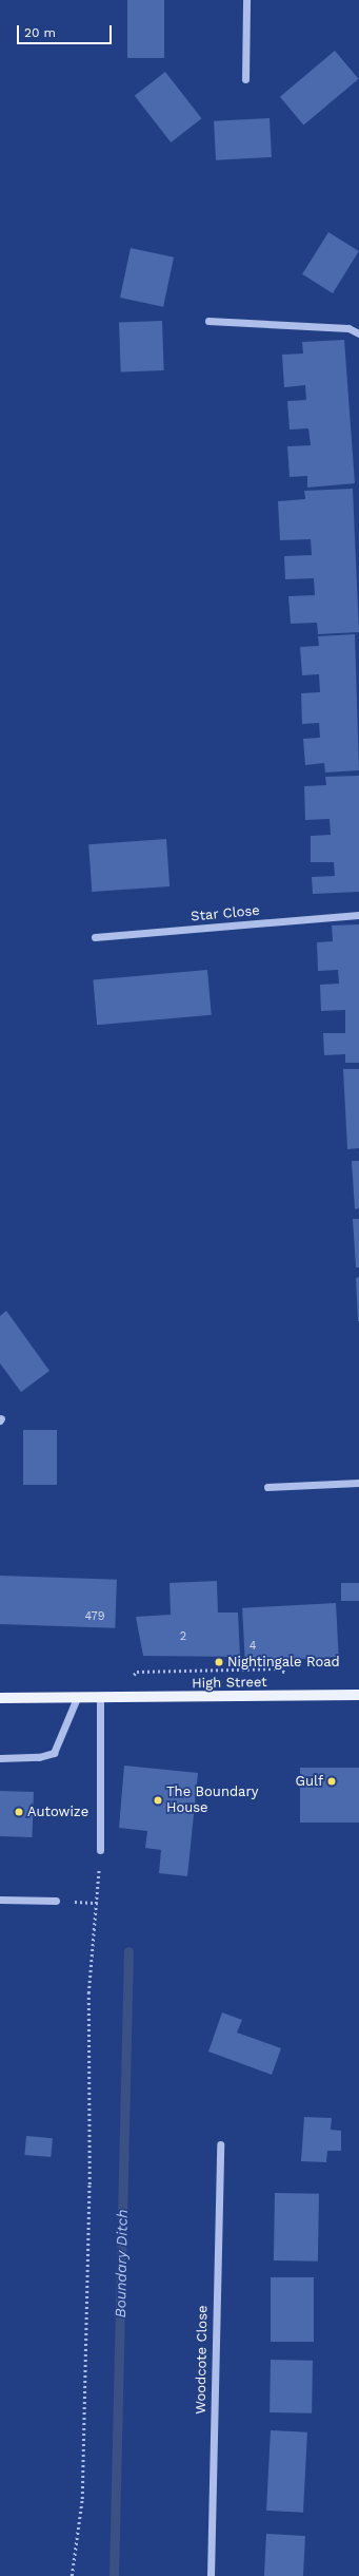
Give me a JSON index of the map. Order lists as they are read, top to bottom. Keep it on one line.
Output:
{"streets":{"main road":["High Street"],"street":["Star Close","Woodcote Close"]},"water":["Boundary Ditch"],"places":["Nightingale Road","Gulf","The Boundary House","Autowize"],"house_numbers":["479","2","4"],"scale_bar":"20 m"}
